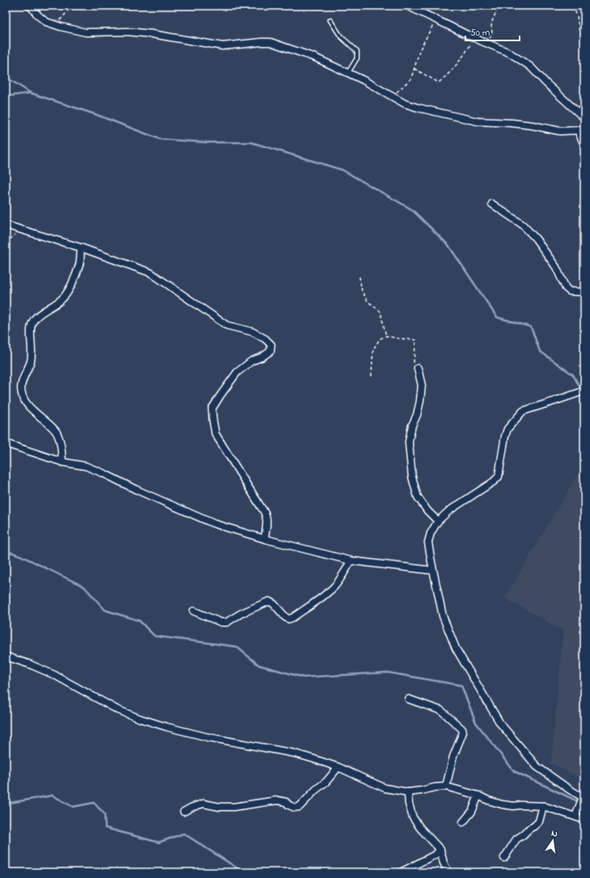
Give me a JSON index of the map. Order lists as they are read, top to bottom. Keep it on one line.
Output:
{"scale_bar":"50 m","north":"top"}
